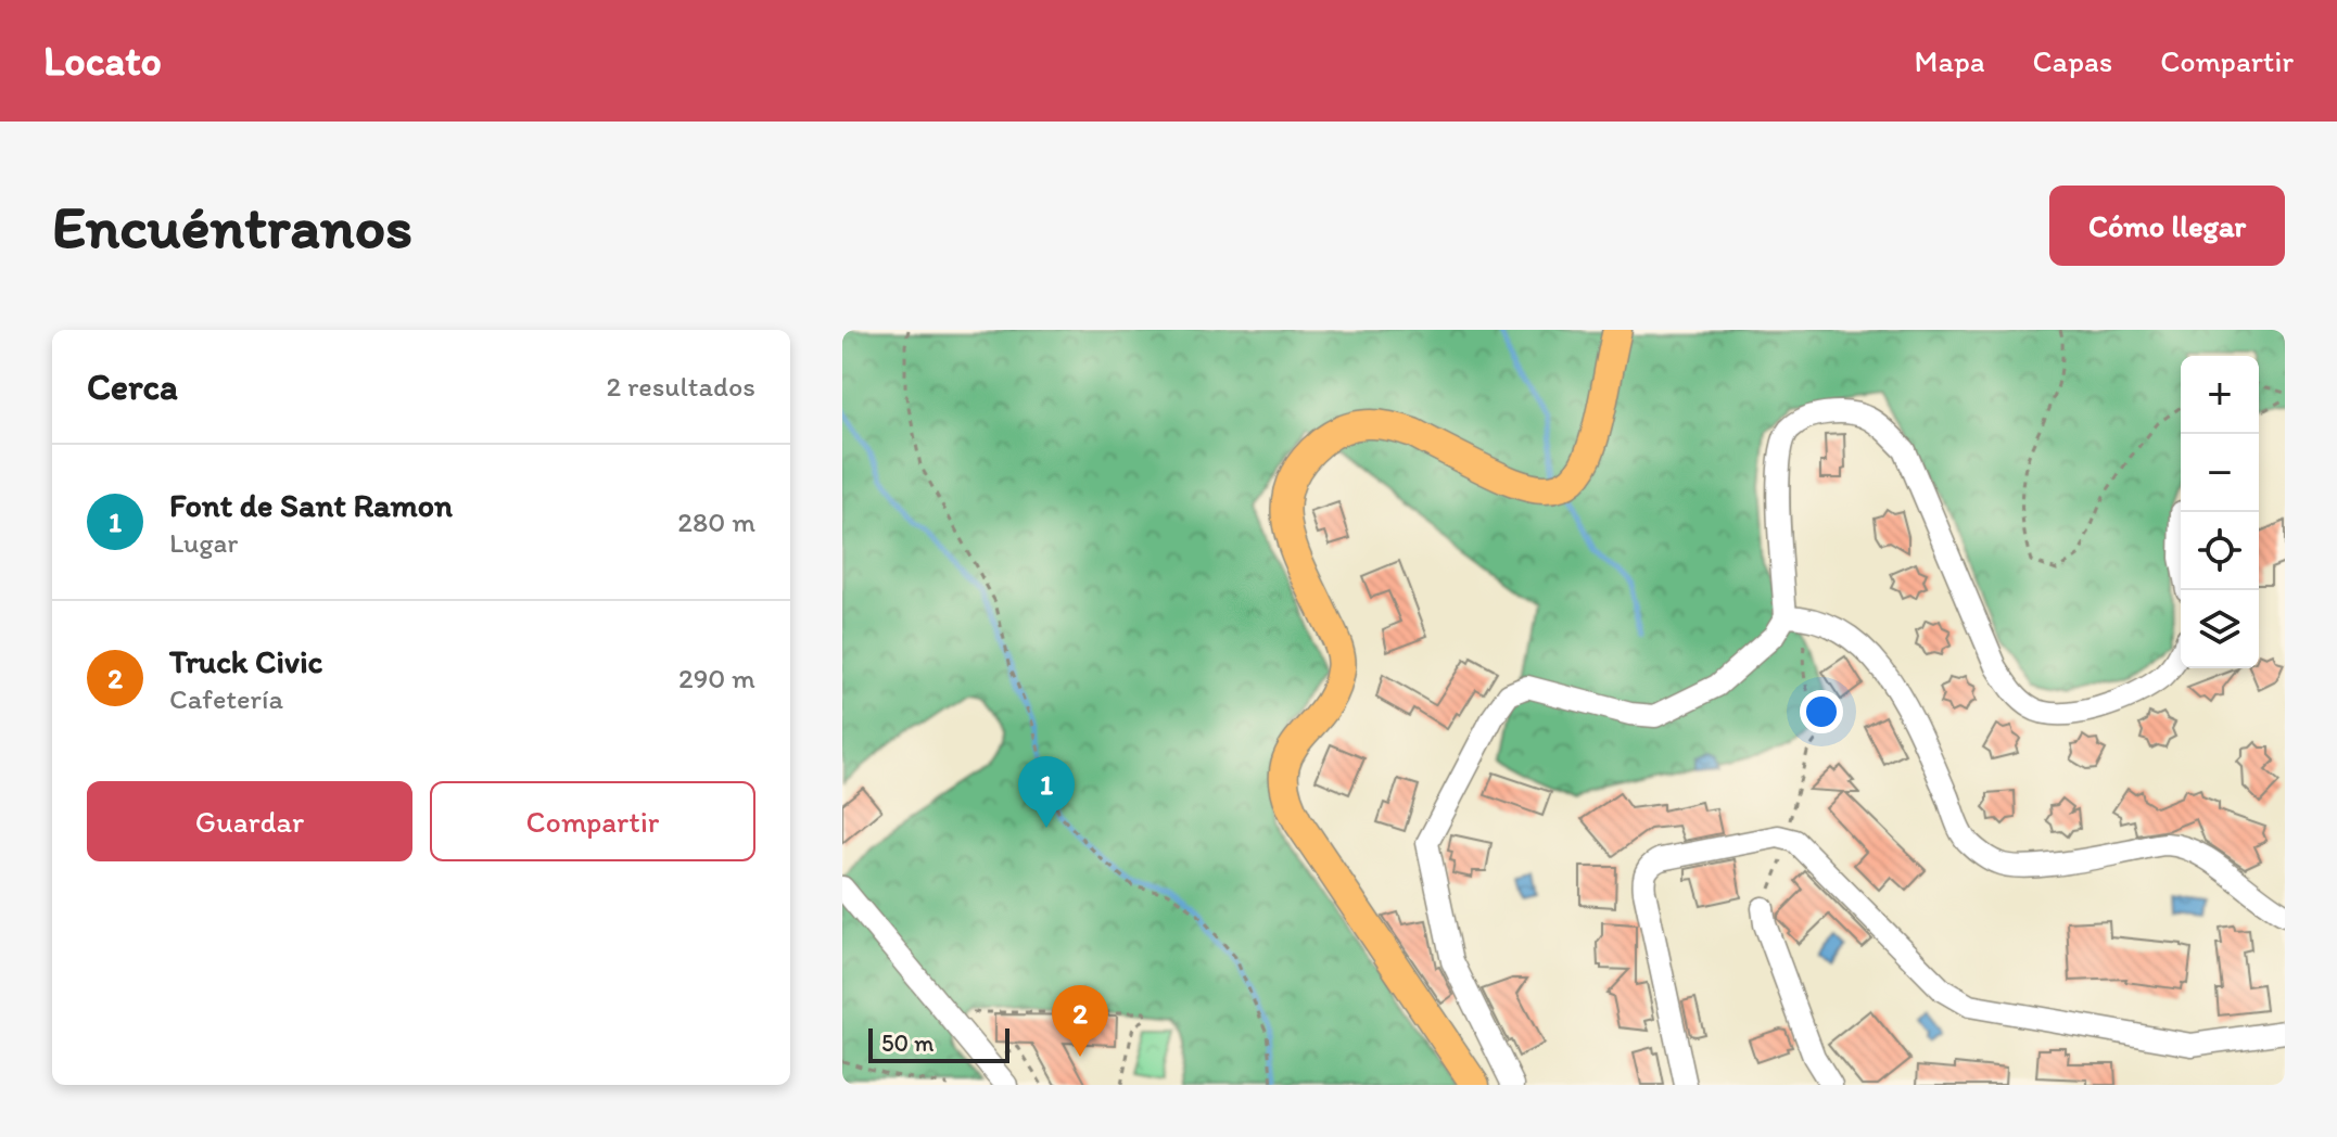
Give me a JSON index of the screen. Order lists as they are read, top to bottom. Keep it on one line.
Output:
{"scale_bar":"50 m","page":{"header":"Locato","nav":["Mapa","Capas","Compartir"],"buttons":["Cómo llegar",["Guardar","Compartir"]],"title":"Encuéntranos","heading":["Cerca","2 resultados"],"map_buttons":["+","−"],"list":[{"mark":"1","name":"Font de Sant Ramon","note":"Lugar","value":"280 m"},{"mark":"2","name":"Truck Civic","note":"Cafetería","value":"290 m"}],"pins":["1","2"],"scale":"50 m"}}
